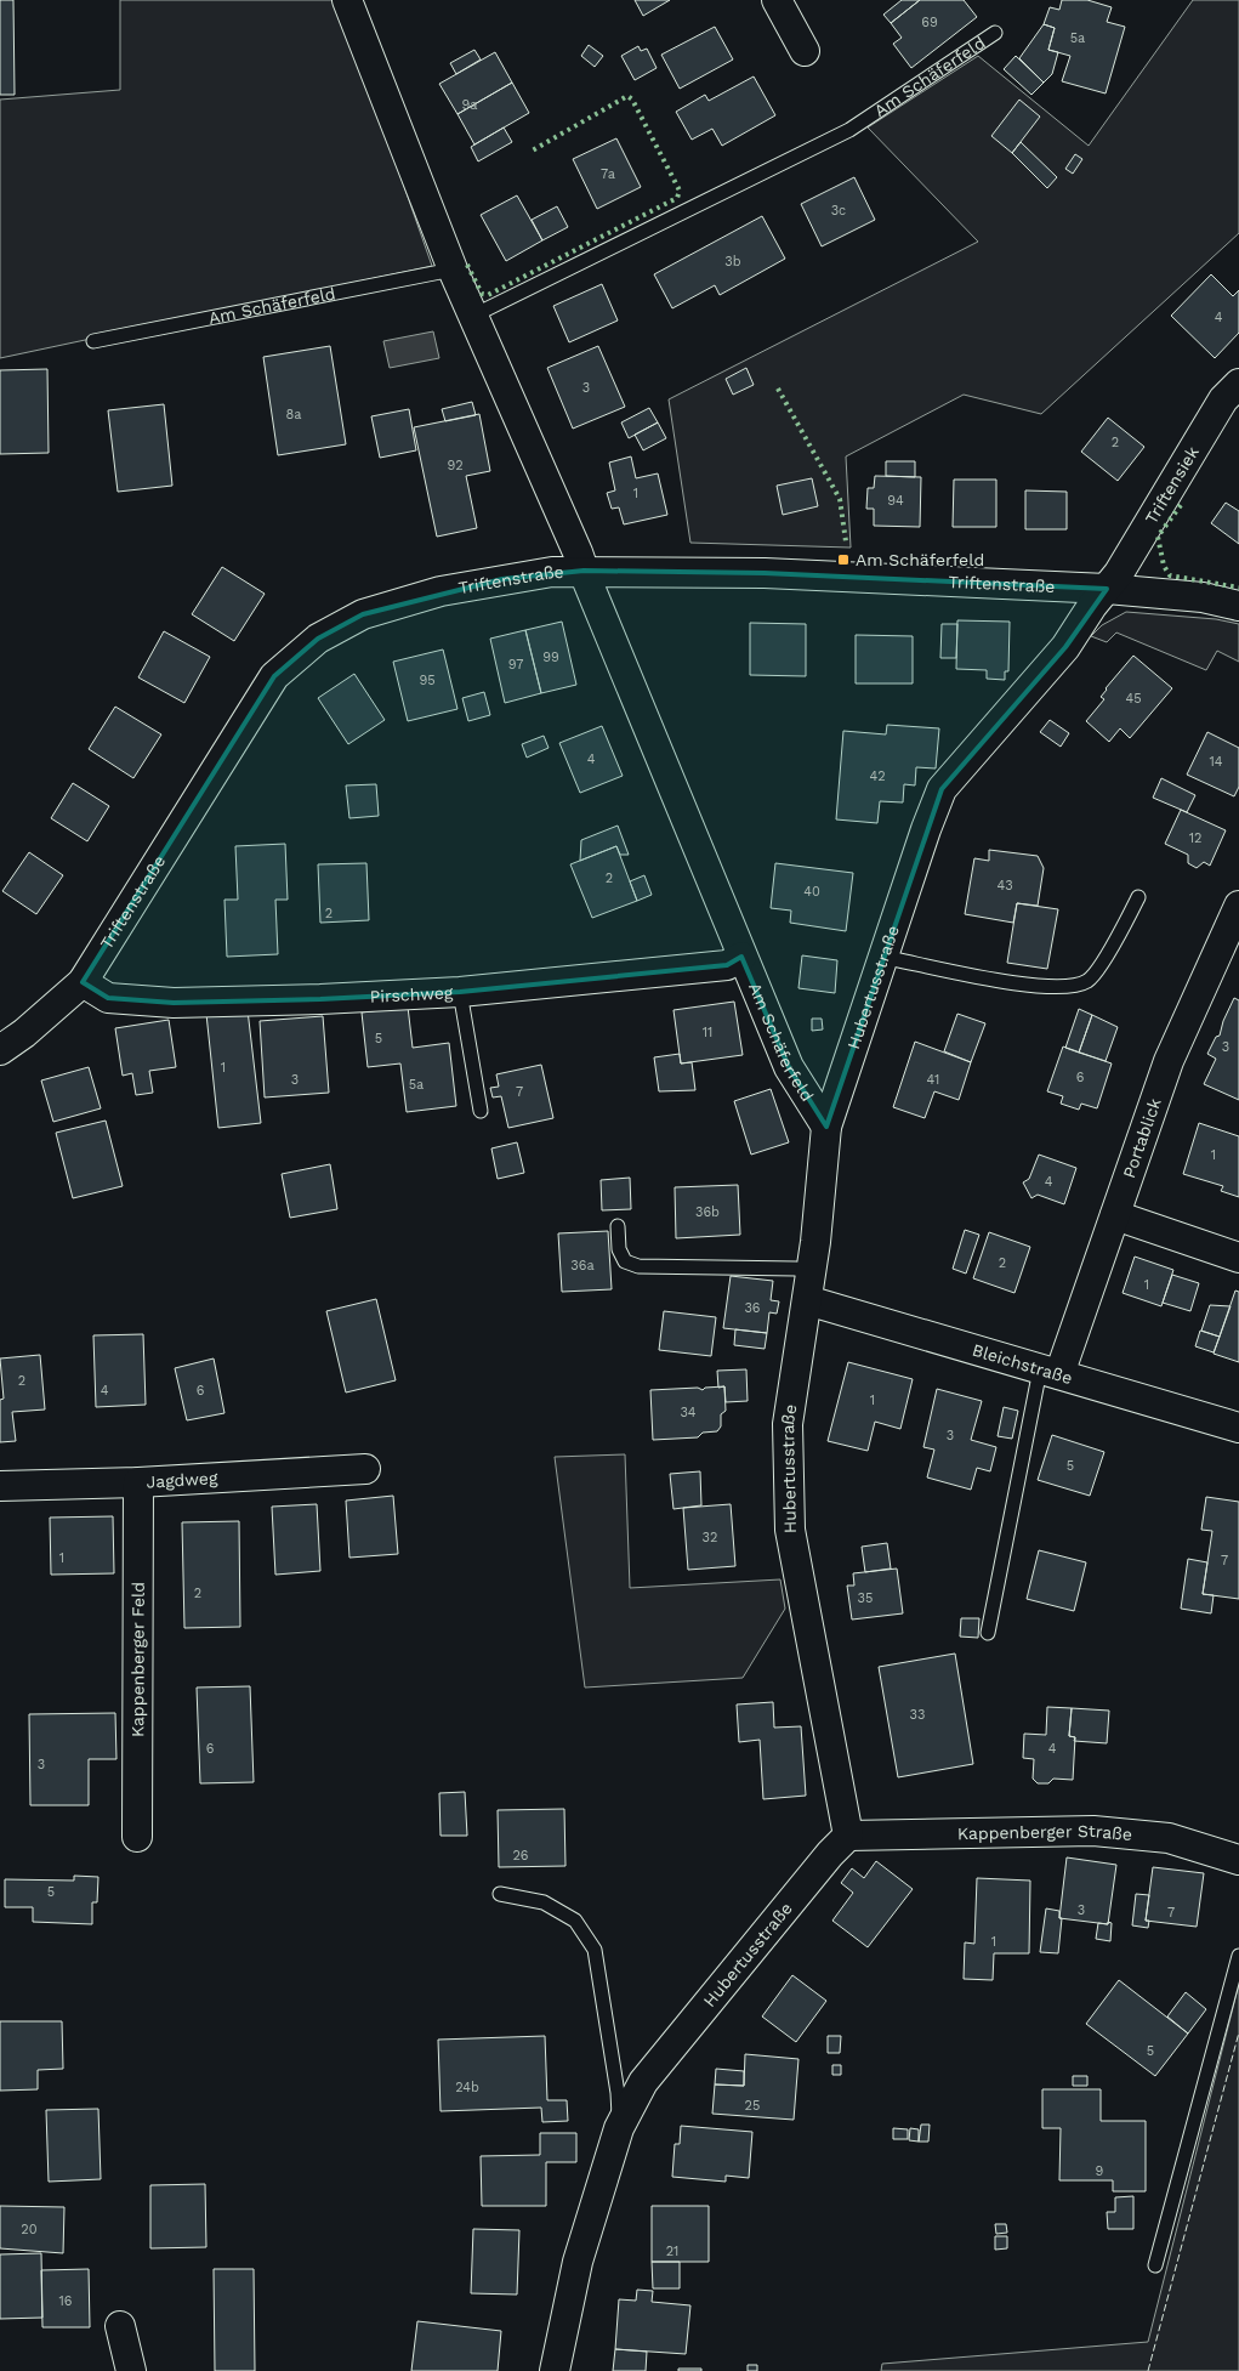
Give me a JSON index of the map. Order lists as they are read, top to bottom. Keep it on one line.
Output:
{"streets":{"street":["Am Schäferfeld","Triftensiek","Triftenstraße","Hubertusstraße","Pirschweg","Portablick","Bleichstraße","Jagdweg","Kappenberger Feld","Kappenberger Straße"]},"crossings":[["Am Schäferfeld","Triftenstraße"],["Am Schäferfeld","Hubertusstraße"],["Am Schäferfeld","Pirschweg"],["Triftensiek","Triftenstraße"],["Triftensiek","Hubertusstraße"],["Triftenstraße","Hubertusstraße"],["Triftenstraße","Pirschweg"],["Hubertusstraße","Bleichstraße"],["Hubertusstraße","Kappenberger Straße"],["Portablick","Bleichstraße"],["Jagdweg","Kappenberger Feld"]],"places":{"transit":["Am Schäferfeld"]},"house_numbers":["69","5a","9a","7a","3c","3b","4","3","8a","2","92","1","94","99","97","95","45","4","14","42","12","2","43","40","2","11","5","3","1","6","3","41","5a","7","1","4","36b","2","36a","1","36","2","4","6","1","34","3","5","32","1","7","2","35","33","6","4","3","26","5","3","7","1","5","24b","25","9","20","21","16"]}
